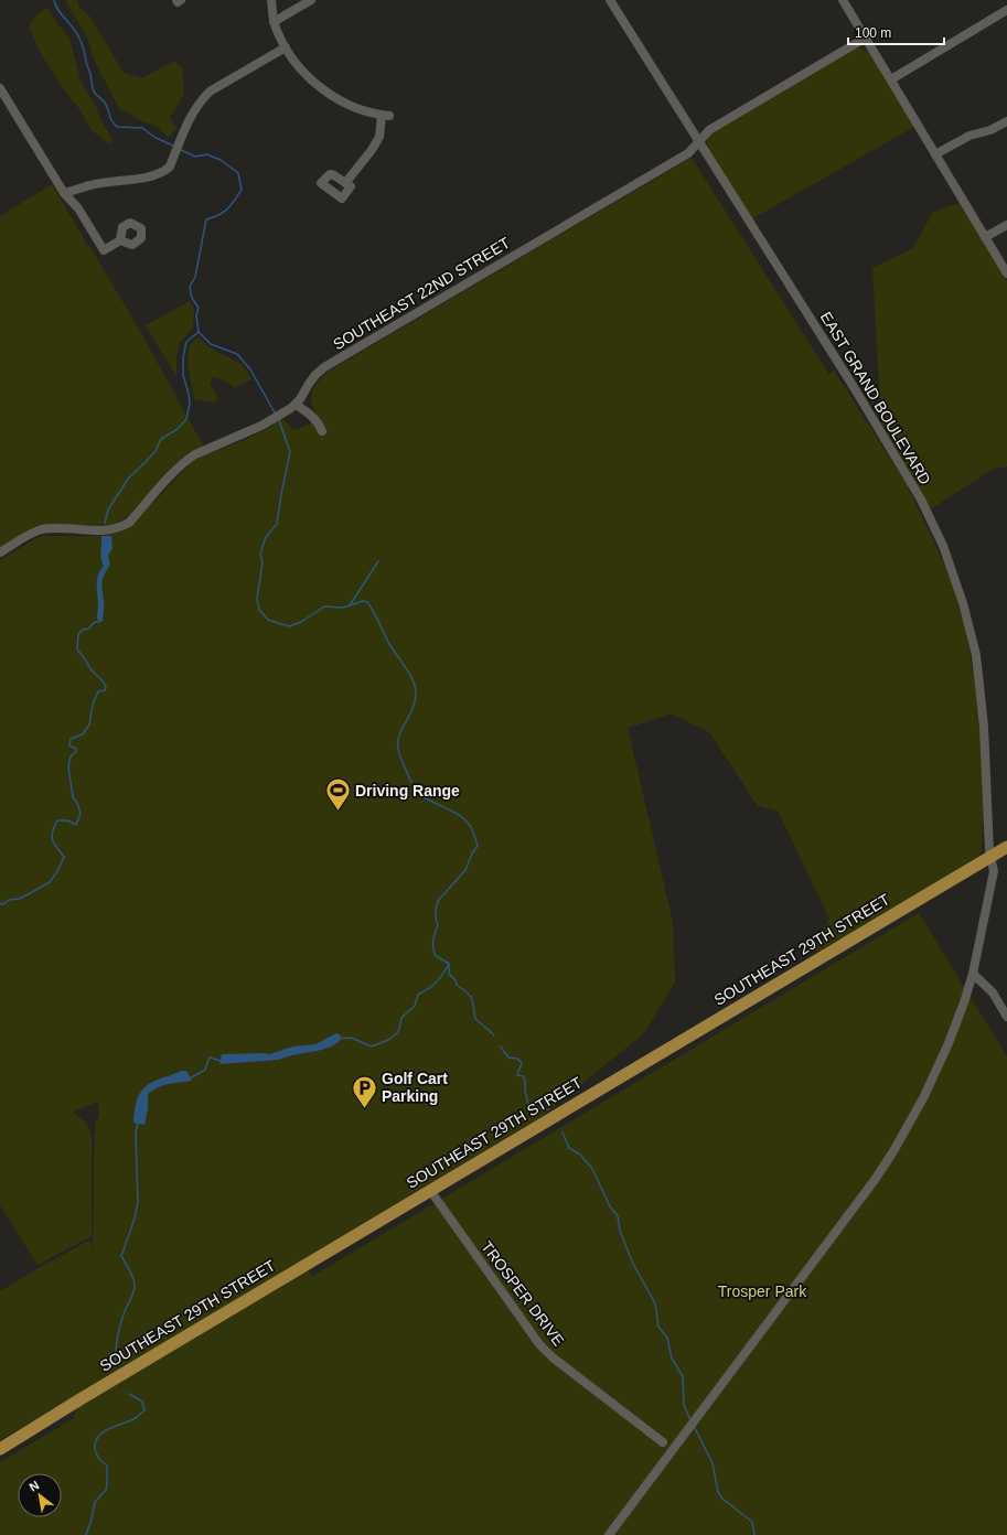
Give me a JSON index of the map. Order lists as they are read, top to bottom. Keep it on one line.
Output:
{"streets":{"main road":["SOUTHEAST 29TH STREET"],"street":["SOUTHEAST 22ND STREET","EAST GRAND BOULEVARD","TROSPER DRIVE"]},"crossings":[["SOUTHEAST 22ND STREET","EAST GRAND BOULEVARD"],["EAST GRAND BOULEVARD","SOUTHEAST 29TH STREET"],["SOUTHEAST 29TH STREET","TROSPER DRIVE"]],"parks":["Trosper Park"],"places":{"sports":["Driving Range"],"parking":["Golf Cart Parking"]},"scale_bar":"100 m","north":"top left"}
